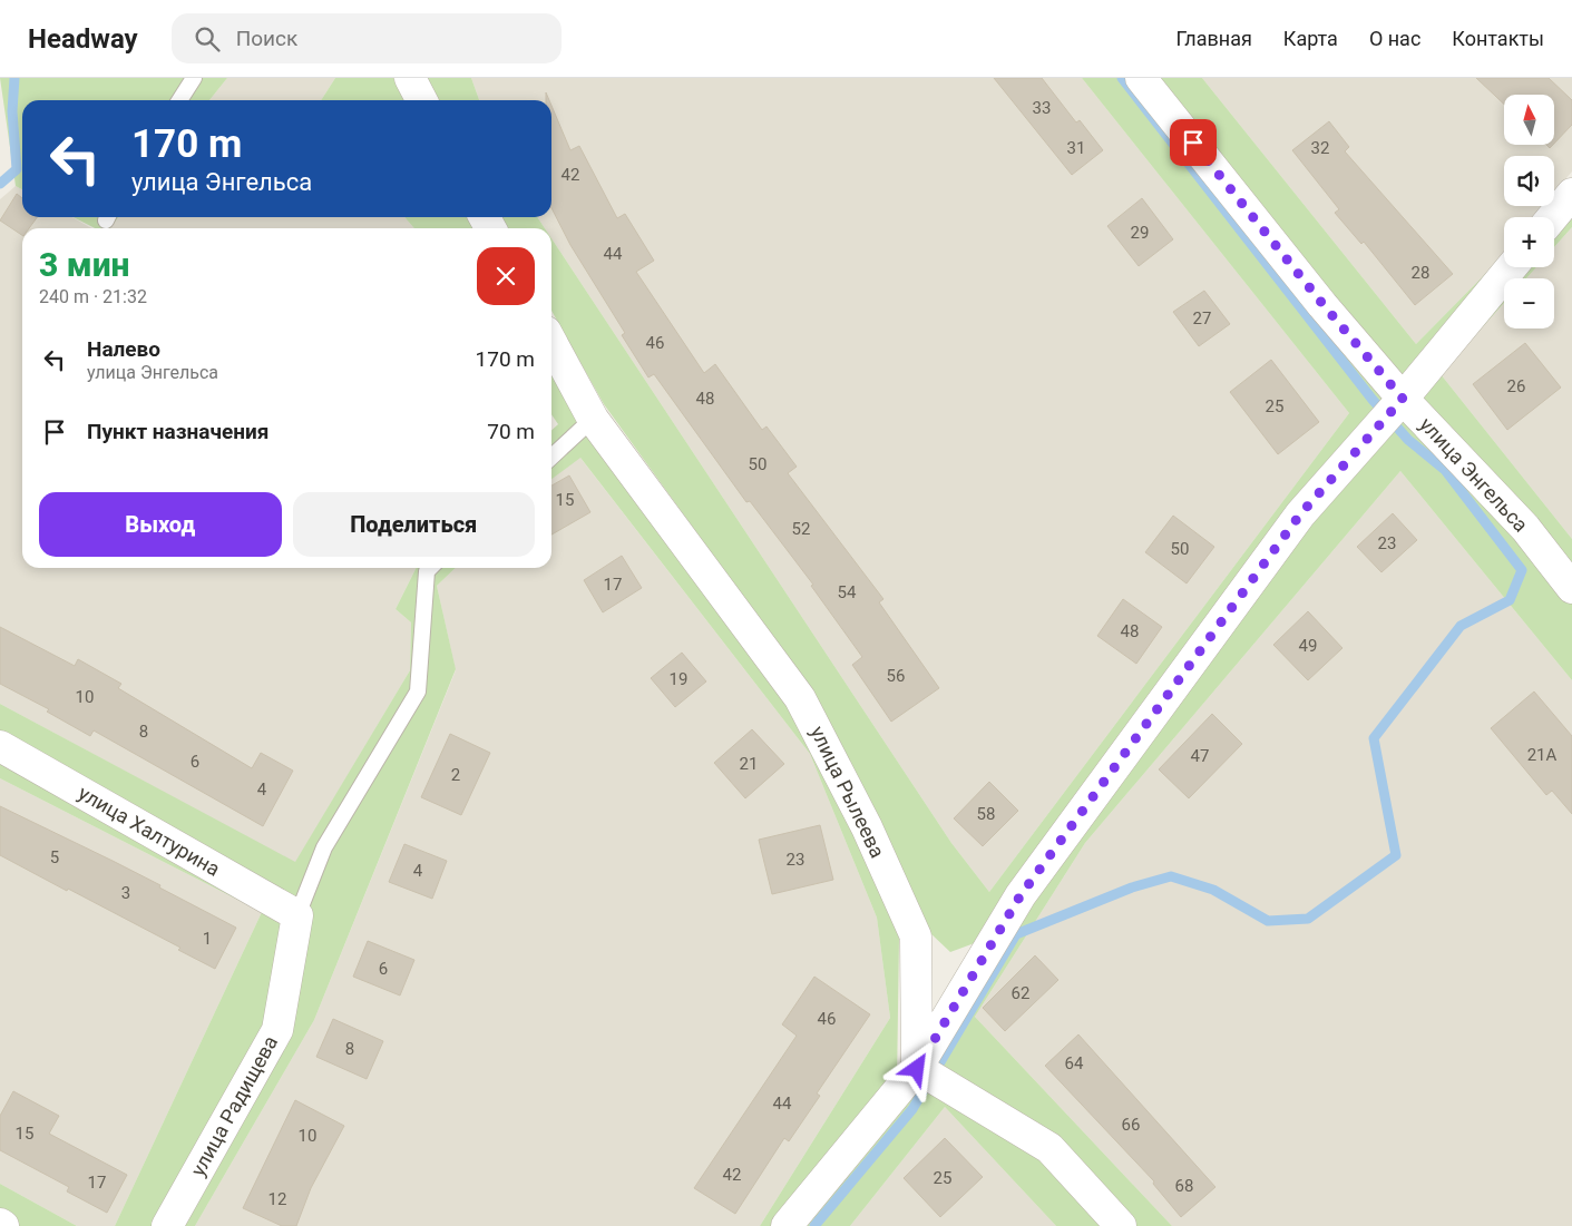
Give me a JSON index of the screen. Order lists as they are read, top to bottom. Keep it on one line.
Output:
{"streets":{"street":["улица Энгельса","улица Рылеева","улица Халтурина","улица Радищева"]},"crossings":[["улица Халтурина","улица Радищева"]],"house_numbers":["33","31","32","42","29","44","28","27","46","26","48","25","50","15","52","23","50","17","54","48","49","56","19","10","8","21А","47","6","21","2","4","58","5","23","4","3","1","6","62","46","8","64","44","66","15","10","42","25","17","68","12"],"north":"top","page":{"header":"Headway","search":"Поиск","nav":["Главная","Карта","О нас","Контакты"],"map_buttons":["+","−"],"turn":["170 m","улица Энгельса"],"heading":["3 мин","240 m · 21:32"],"list":[{"name":"Налево","note":"улица Энгельса","value":"170 m"},{"name":"Пункт назначения","value":"70 m"}],"buttons":["Выход","Поделиться"]}}
